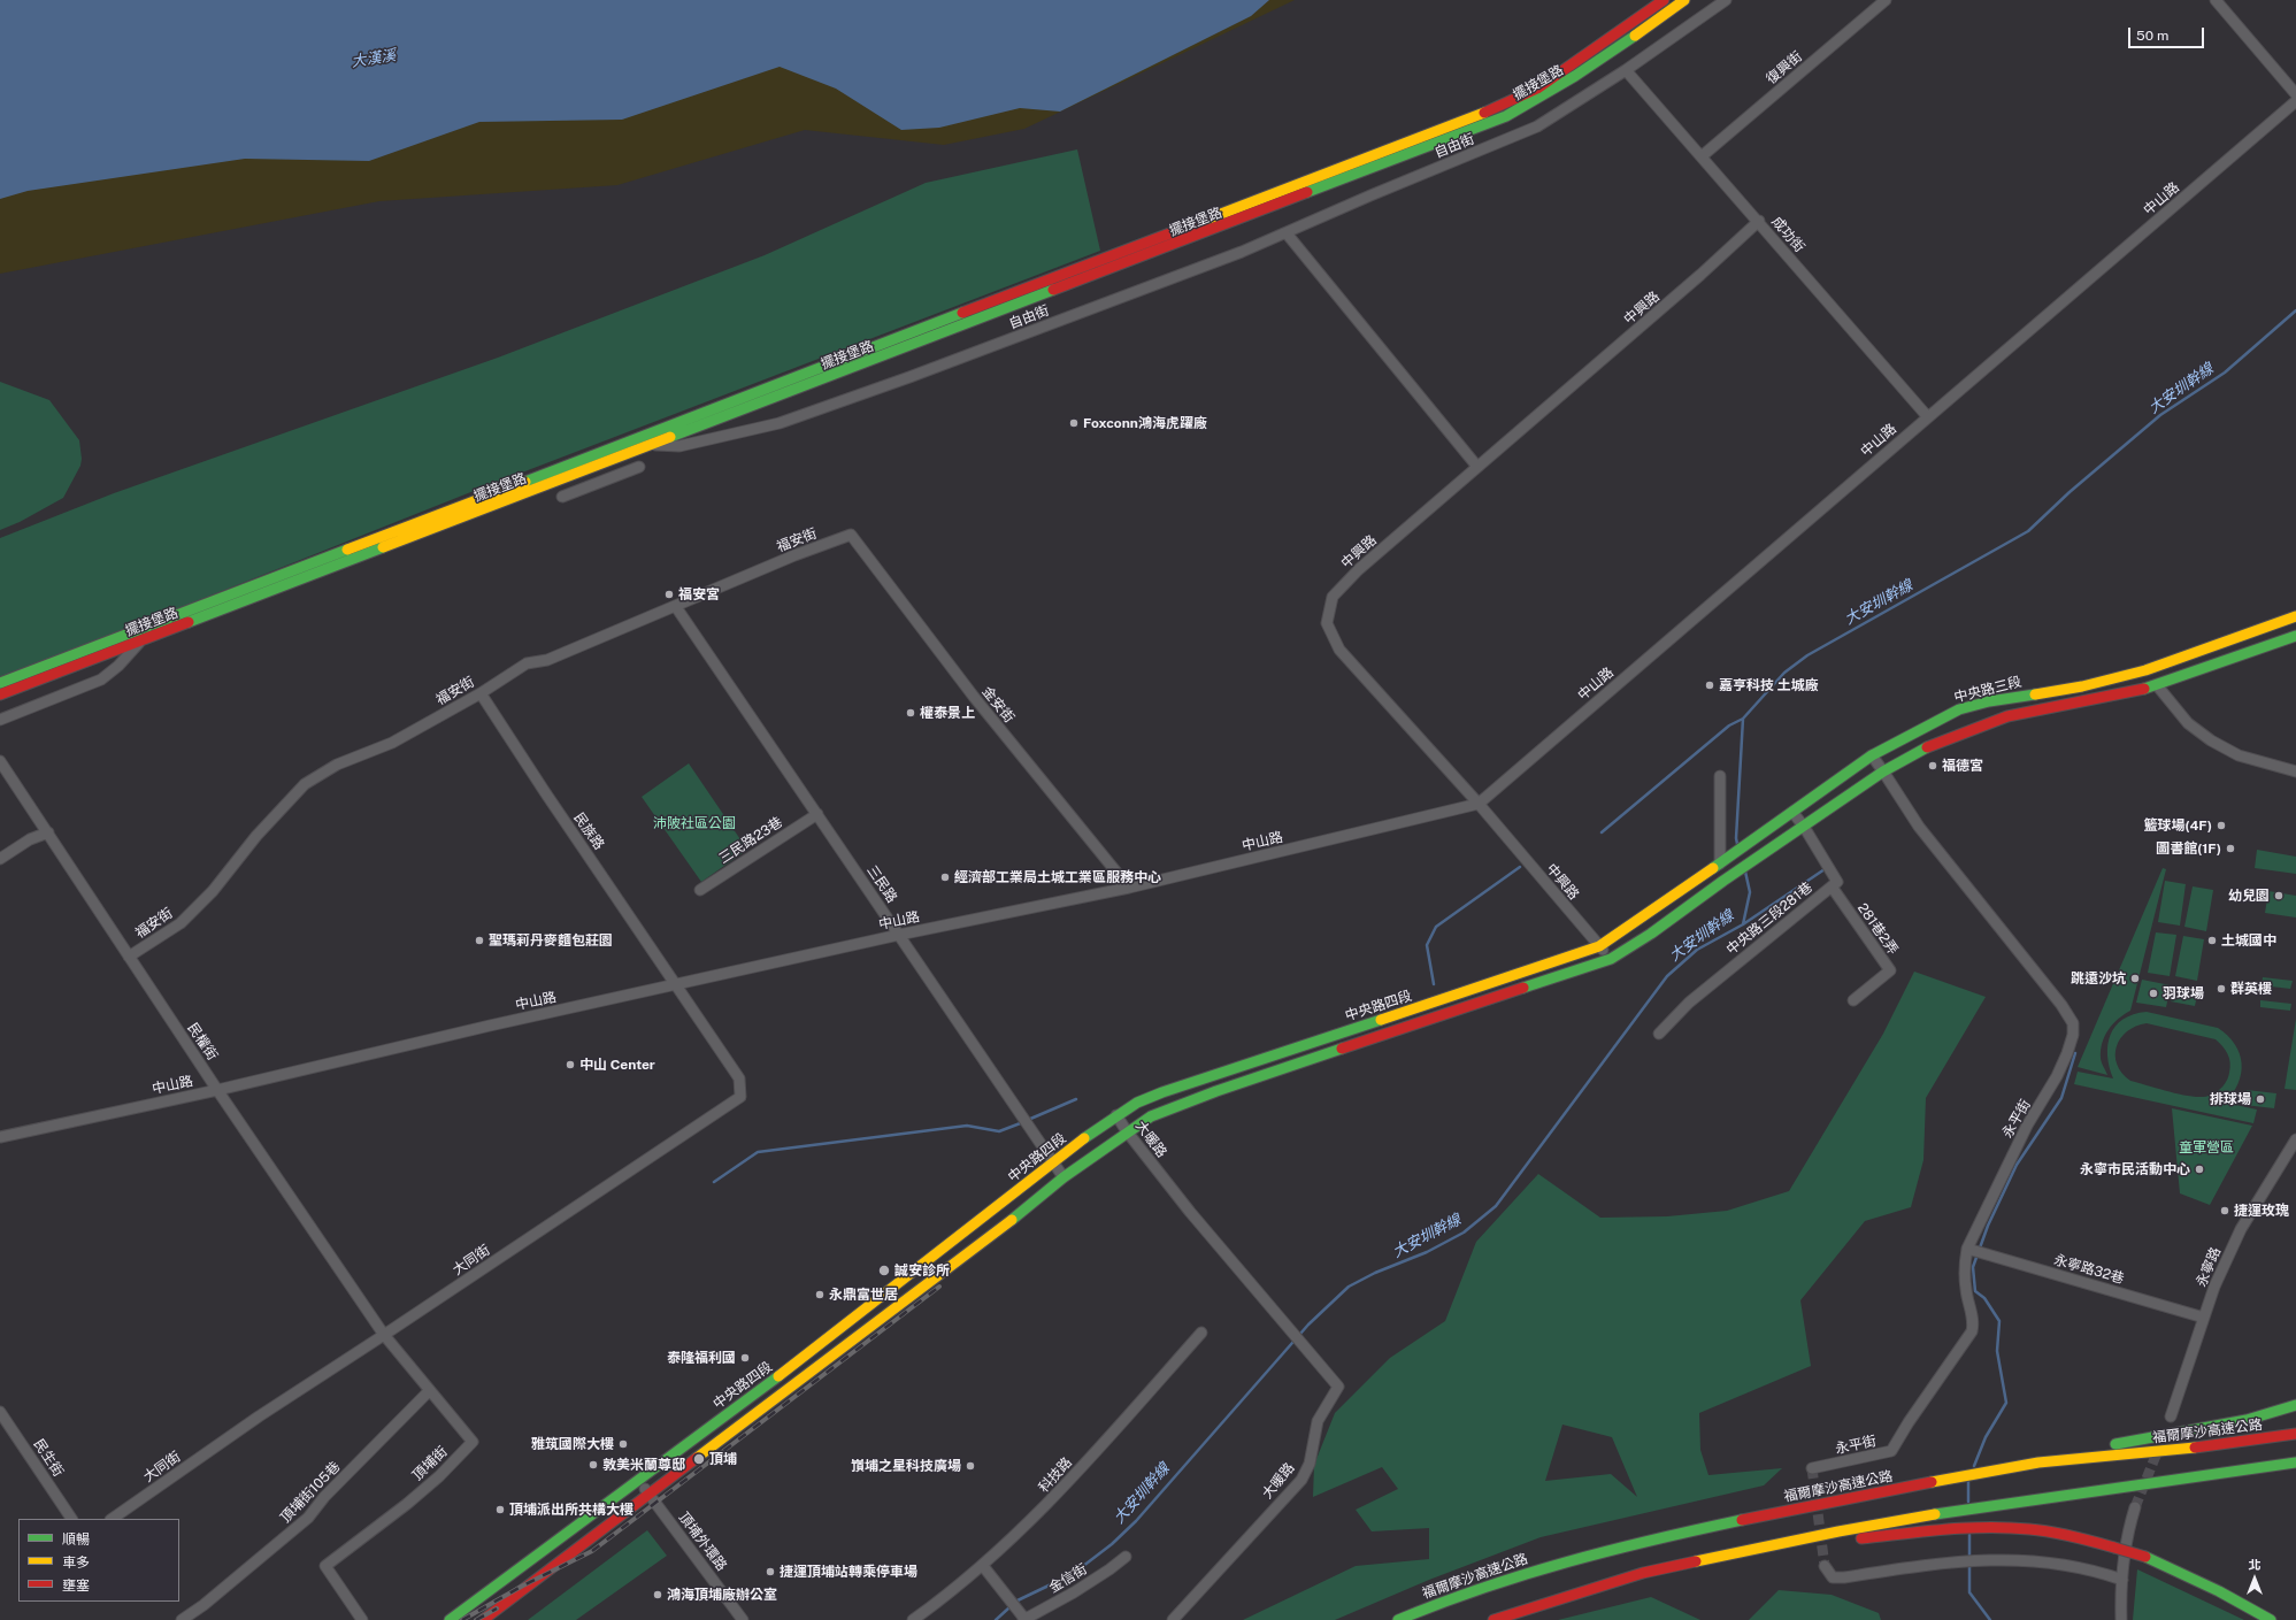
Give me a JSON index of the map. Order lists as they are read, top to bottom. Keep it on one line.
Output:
{"streets":{"main road":["擺接堡路","中央路三段","中央路四段","福爾摩沙高速公路"],"street":["復興街","自由街","中山路","成功街","中興路","福安街","金安街","民族路","三民路23巷","三民路","中央路三段281巷","281巷2弄","民權街","永平街","大暖路","大同街","永寧路","永寧路32巷","民生街","頂埔街","科技路","頂埔街105巷","頂埔外環路","金信街"]},"crossings":[["復興街","成功街"],["擺接堡路","自由街"],["自由街","成功街"],["中山路","成功街"],["中山路","中興路"],["中山路","金安街"],["中山路","民族路"],["中山路","三民路"],["中山路","民權街"],["中山路","大同街"],["成功街","中興路"],["中興路","中央路四段"],["福安街","金安街"],["福安街","民族路"],["福安街","三民路"],["福安街","民權街"],["中央路三段","中央路三段281巷"],["中央路三段","中央路四段"],["中央路三段","永平街"],["民族路","大同街"],["三民路23巷","三民路"],["三民路","中央路四段"],["中央路三段281巷","281巷2弄"],["中央路三段281巷","中央路四段"],["中央路四段","大暖路"],["中央路四段","頂埔外環路"],["民權街","大同街"],["民權街","頂埔街"],["永平街","永寧路32巷"],["大同街","頂埔街"],["永寧路","永寧路32巷"],["頂埔街","頂埔街105巷"]],"water":["大漢溪","大安圳幹線"],"parks":["沛陂社區公園","童軍營區"],"places":["Foxconn鴻海虎躍廠","福安宮","嘉亨科技 土城廠","權泰景上","福德宮","籃球場(4F)","圖書館(1F)","經濟部工業局土城工業區服務中心","幼兒園","聖瑪莉丹麥麵包莊園","土城國中","跳遠沙坑","群英樓","羽球場","中山 Center","排球場","永寧市民活動中心","捷運玫瑰","誠安診所","永鼎富世居","泰隆福利國","雅筑國際大樓","頂埔","敦美米蘭尊邸","嵿埔之星科技廣場","頂埔派出所共構大樓","捷運頂埔站轉乘停車場","鴻海頂埔廠辦公室"],"legend":["順暢","車多","壅塞"],"scale_bar":"50 m","north":"top"}
